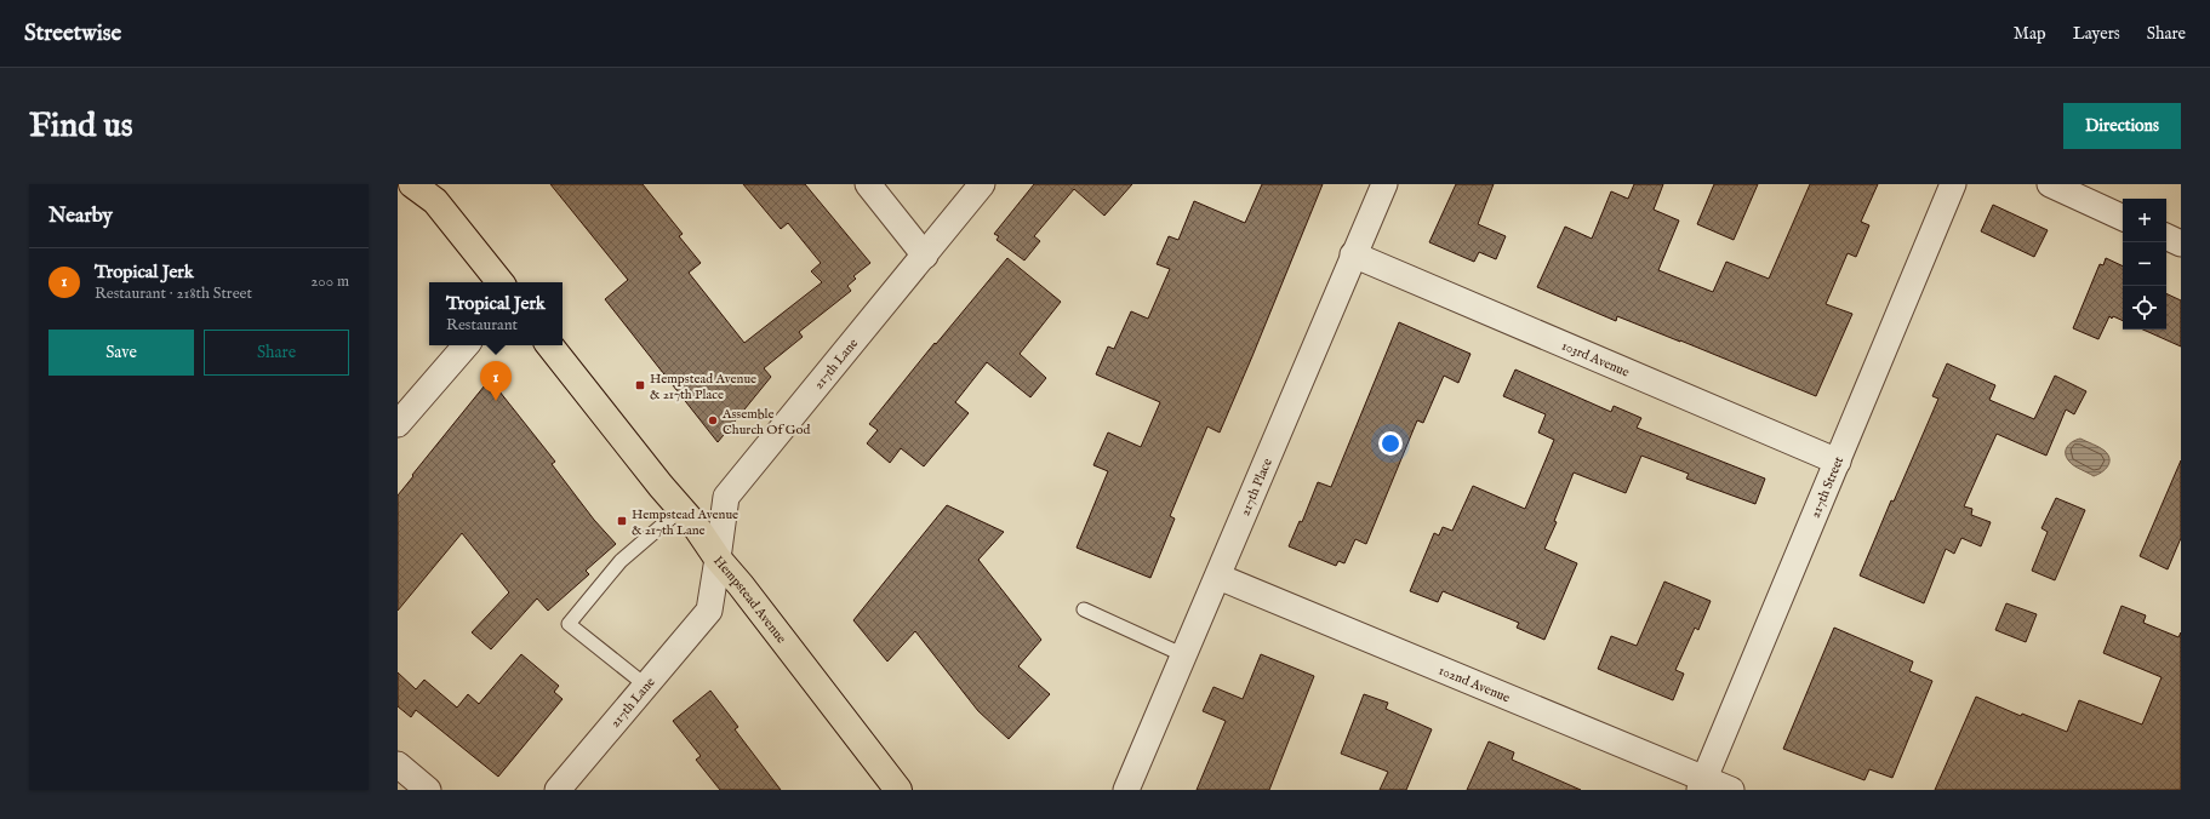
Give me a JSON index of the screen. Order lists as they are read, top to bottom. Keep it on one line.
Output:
{"streets":{"main road":["Hempstead Avenue"],"street":["103rd Avenue","217th Lane","217th Place","217th Street","102nd Avenue"]},"crossings":[["103rd Avenue","217th Place"],["103rd Avenue","217th Street"],["217th Lane","Hempstead Avenue"],["217th Place","102nd Avenue"],["217th Street","102nd Avenue"]],"places":{"transit":["Hempstead Avenue & 217th Place","Hempstead Avenue & 217th Lane"],"other":["Assemble Church Of God"]},"page":{"header":"Streetwise","nav":["Map","Layers","Share"],"buttons":["Directions",["Save","Share"]],"title":"Find us","heading":"Nearby","map_buttons":["+","−"],"list":[{"mark":"1","name":"Tropical Jerk","note":"Restaurant · 218th Street","value":"200 m"}],"popup":["Tropical Jerk","Restaurant"],"pins":"1"}}
